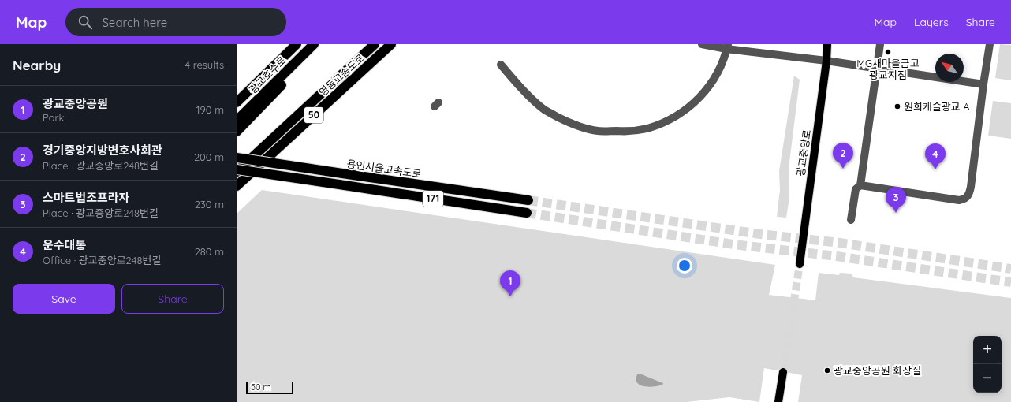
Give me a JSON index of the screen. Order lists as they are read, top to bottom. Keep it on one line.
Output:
{"streets":{"highway":["광교호수로","영동고속도로","50","용인서울고속도로","171"],"main road":["광교중앙로"]},"crossings":[["영동고속도로","171"]],"places":["MG새마을금고 광교지점","원희캐슬광교 A","광교중앙공원 화장실"],"scale_bar":"50 m","north":"top left","page":{"header":"Map","search":"Search here","nav":["Map","Layers","Share"],"heading":["Nearby","4 results"],"list":[{"mark":"1","name":"광교중앙공원","note":"Park","value":"190 m"},{"mark":"2","name":"경기중앙지방변호사회관","note":"Place · 광교중앙로248번길","value":"200 m"},{"mark":"3","name":"스마트법조프라자","note":"Place · 광교중앙로248번길","value":"230 m"},{"mark":"4","name":"운수대통","note":"Office · 광교중앙로248번길","value":"280 m"}],"pins":["2","4","3","1"],"buttons":["Save","Share"],"map_buttons":["+","−"],"scale":"50 m"}}
